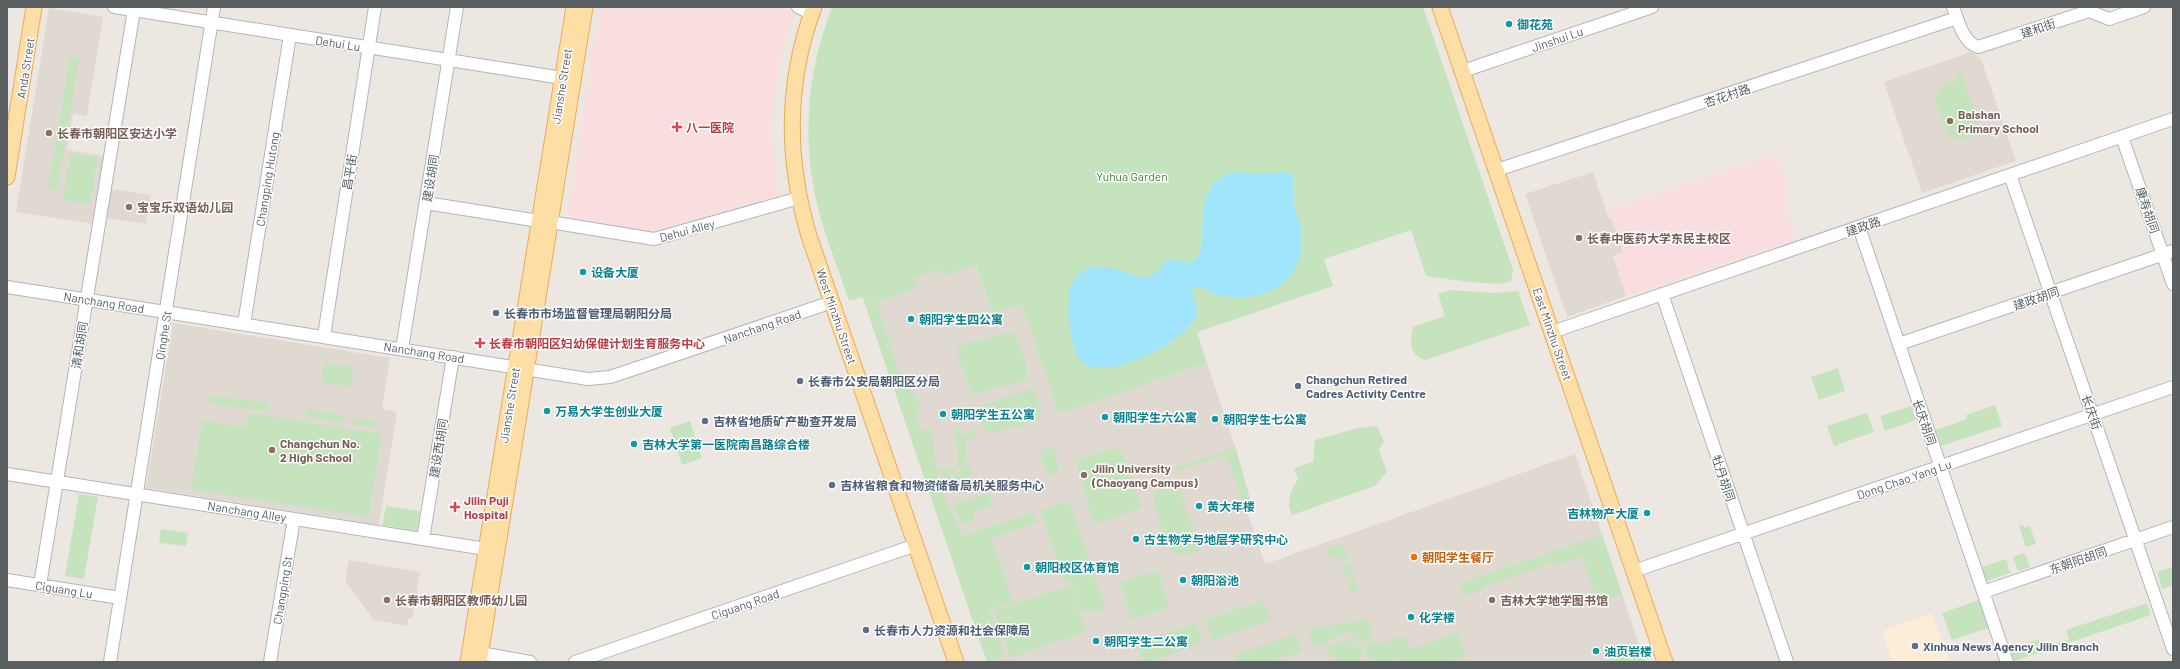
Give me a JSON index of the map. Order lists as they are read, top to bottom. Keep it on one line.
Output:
{"streets":{"main road":["Anda Street","Jianshe Street","West Minzhu Street","East Minzhu Street"],"street":["建和街","Jinshui Lu","Dehui Lu","杏花村路","昌平街","建设胡同","Changping Hutong","康寿胡同","建政路","Dehui Alley","建政胡同","Nanchang Road","Qinghe St","清和胡同","长庆街","长庆胡同","建设西胡同","牡丹胡同","Dong Chao Yang Lu","Nanchang Alley","东朝阳胡同","Ciguang Lu","Changping St","Ciguang Road"]},"crossings":[["建和街","杏花村路"],["Jinshui Lu","East Minzhu Street"],["Dehui Lu","Jianshe Street"],["Dehui Lu","昌平街"],["Dehui Lu","建设胡同"],["Dehui Lu","Changping Hutong"],["Dehui Lu","Qinghe St"],["Dehui Lu","清和胡同"],["Jianshe Street","Dehui Alley"],["Jianshe Street","Nanchang Road"],["Jianshe Street","Nanchang Alley"],["杏花村路","East Minzhu Street"],["昌平街","Nanchang Road"],["建设胡同","Dehui Alley"],["建设胡同","Nanchang Road"],["Changping Hutong","Nanchang Road"],["康寿胡同","建政路"],["康寿胡同","建政胡同"],["建政路","East Minzhu Street"],["建政路","长庆街"],["建政路","长庆胡同"],["建政路","牡丹胡同"],["Dehui Alley","West Minzhu Street"],["建政胡同","长庆街"],["建政胡同","长庆胡同"],["Nanchang Road","West Minzhu Street"],["Nanchang Road","Qinghe St"],["Nanchang Road","清和胡同"],["Nanchang Road","建设西胡同"],["West Minzhu Street","Ciguang Road"],["East Minzhu Street","Dong Chao Yang Lu"],["Qinghe St","Nanchang Alley"],["Qinghe St","Ciguang Lu"],["清和胡同","Nanchang Alley"],["清和胡同","Ciguang Lu"],["长庆街","Dong Chao Yang Lu"],["长庆街","东朝阳胡同"],["长庆胡同","Dong Chao Yang Lu"],["长庆胡同","东朝阳胡同"],["建设西胡同","Nanchang Alley"],["牡丹胡同","Dong Chao Yang Lu"],["Nanchang Alley","Changping St"]],"parks":["Yuhua Garden"],"places":{"other":["御花苑","Baishan Primary School","长春市朝阳区安达小学","宝宝乐双语幼儿园","长春中医药大学东民主校区","设备大厦","长春市市场监督管理局朝阳分局","朝阳学生四公寓","长春市公安局朝阳区分局","Changchun Retired Cadres Activity Centre","万易大学生创业大厦","朝阳学生五公寓","朝阳学生六公寓","朝阳学生七公寓","吉林省地质矿产勘查开发局","吉林大学第一医院南昌路综合楼","Changchun No. 2 High School","Jilin University (Chaoyang Campus)","吉林省粮食和物资储备局机关服务中心","黄大年楼","吉林物产大厦","古生物学与地层学研究中心","朝阳学生餐厅","朝阳校区体育馆","朝阳浴池","长春市朝阳区教师幼儿园","吉林大学地学图书馆","化学楼","长春市人力资源和社会保障局","朝阳学生二公寓","Xinhua News Agency Jilin Branch","油页岩楼"],"health":["八一医院","长春市朝阳区妇幼保健计划生育服务中心","Jilin Puji Hospital"]}}
